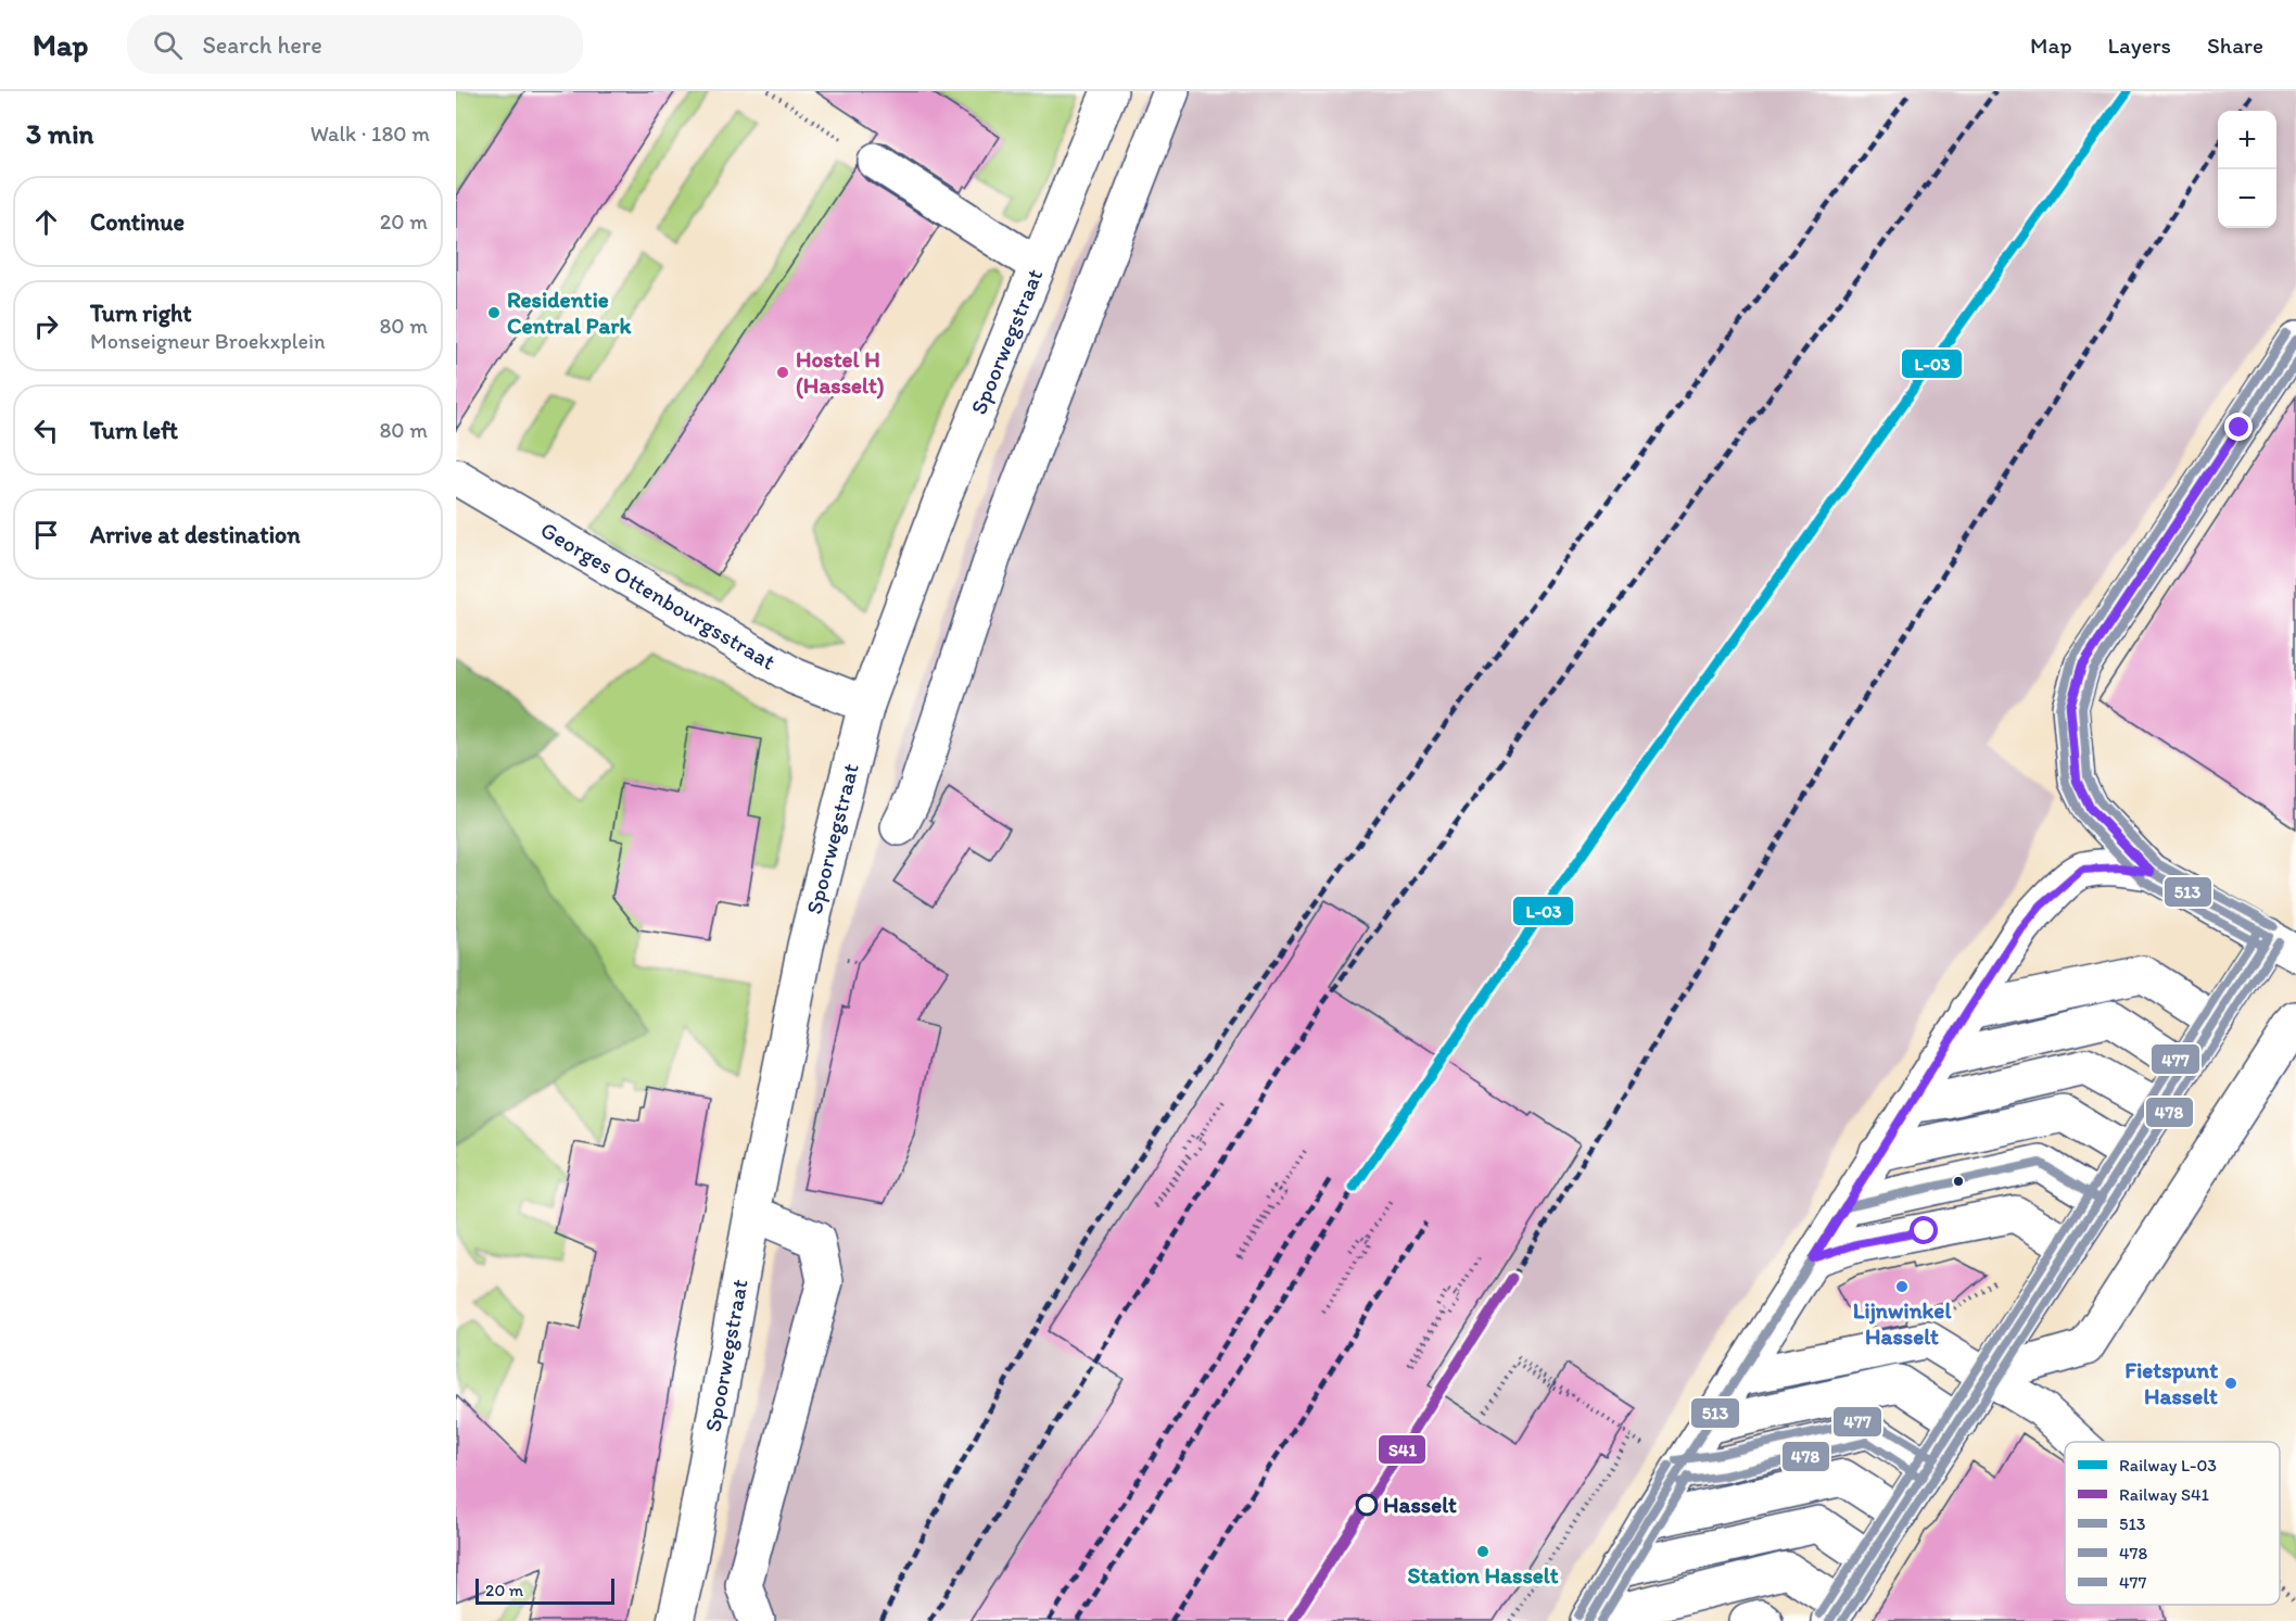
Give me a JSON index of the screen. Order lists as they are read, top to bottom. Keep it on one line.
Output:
{"streets":{"street":["Spoorwegstraat","Georges Ottenbourgsstraat"]},"crossings":[["Spoorwegstraat","Georges Ottenbourgsstraat"]],"places":["Residentie Central Park","Hostel H (Hasselt)","Lijnwinkel Hasselt","Fietspunt Hasselt","Hasselt","Station Hasselt"],"lines":["rail line L-03","transit line 477","transit line 513","transit line 478","rail line S41"],"legend":["Railway L-03","Railway S41","513","478","477"],"scale_bar":"20 m","page":{"header":"Map","search":"Search here","nav":["Map","Layers","Share"],"heading":["3 min","Walk · 180 m"],"map_buttons":["+","−"],"list":[["Continue","20 m"],["Turn right","Monseigneur Broekxplein","80 m"],["Turn left","80 m"],"Arrive at destination"],"scale":"20 m"}}
